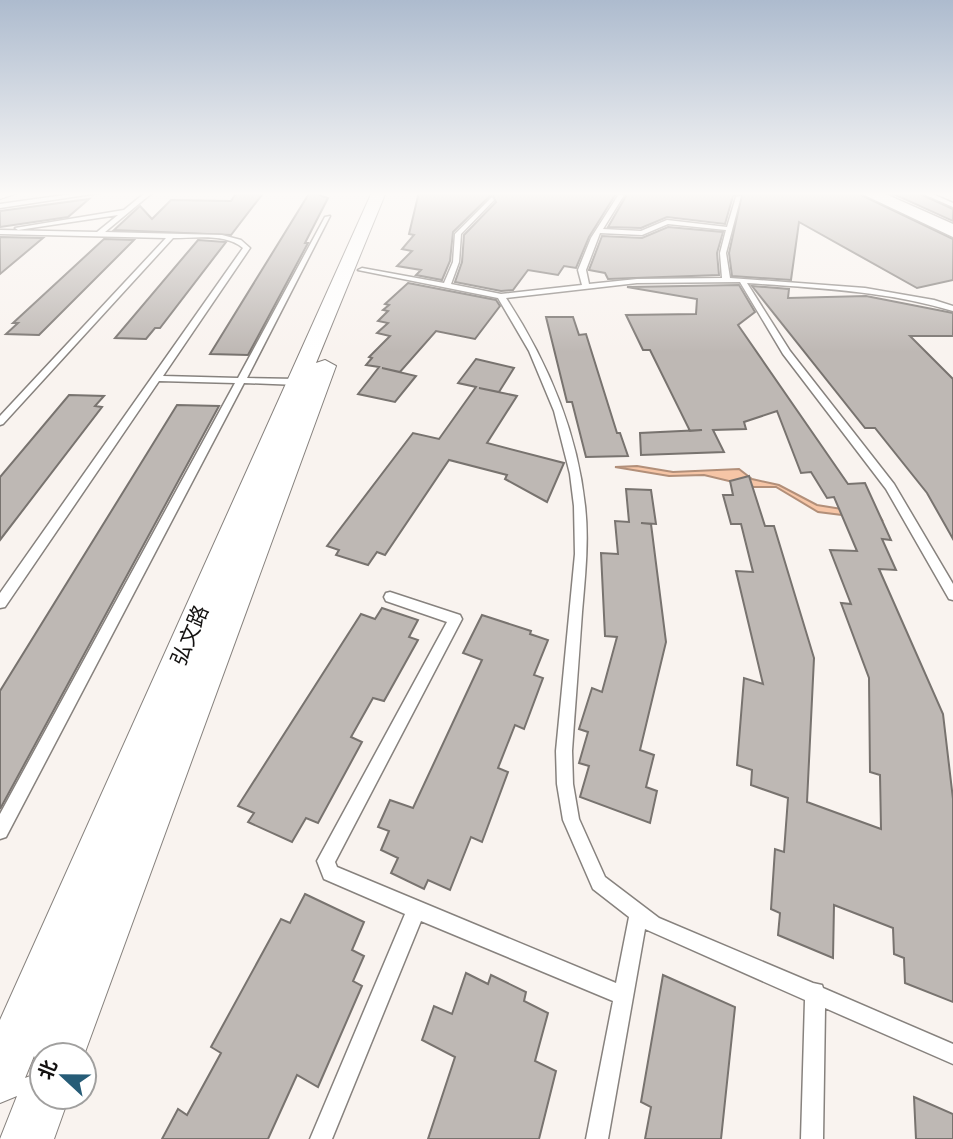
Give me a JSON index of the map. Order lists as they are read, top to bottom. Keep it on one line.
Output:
{"streets":{"street":["弘文路"]},"north":"left"}
